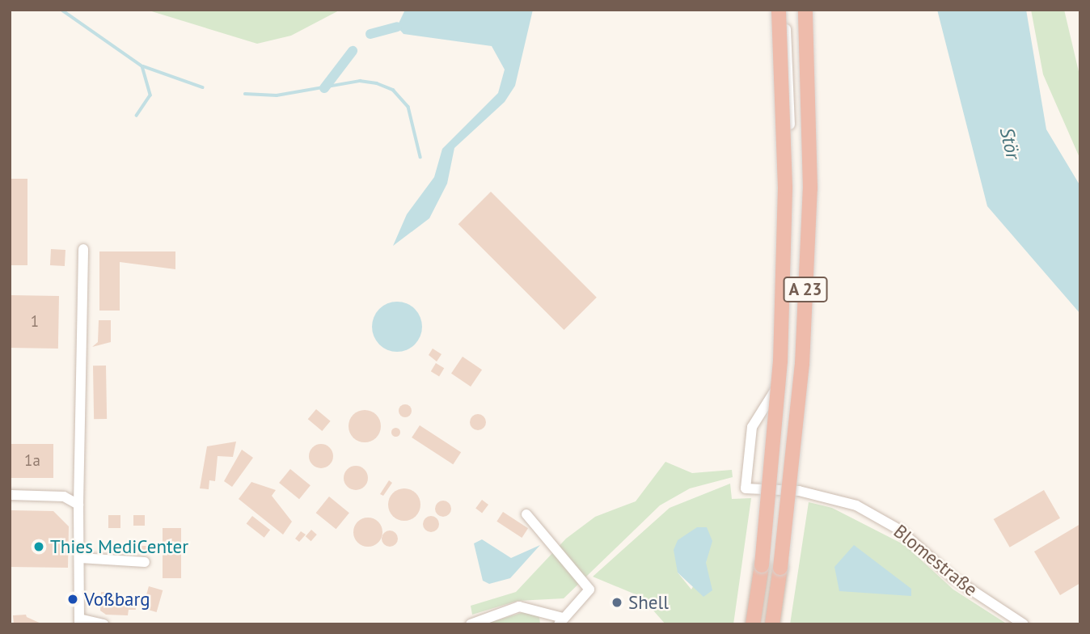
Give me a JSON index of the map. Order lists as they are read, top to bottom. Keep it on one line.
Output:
{"streets":{"highway":["A 23"],"street":["Blomestraße"]},"water":["Stör"],"places":["Thies MediCenter","Voßbarg","Shell"],"house_numbers":["1","1a"]}
